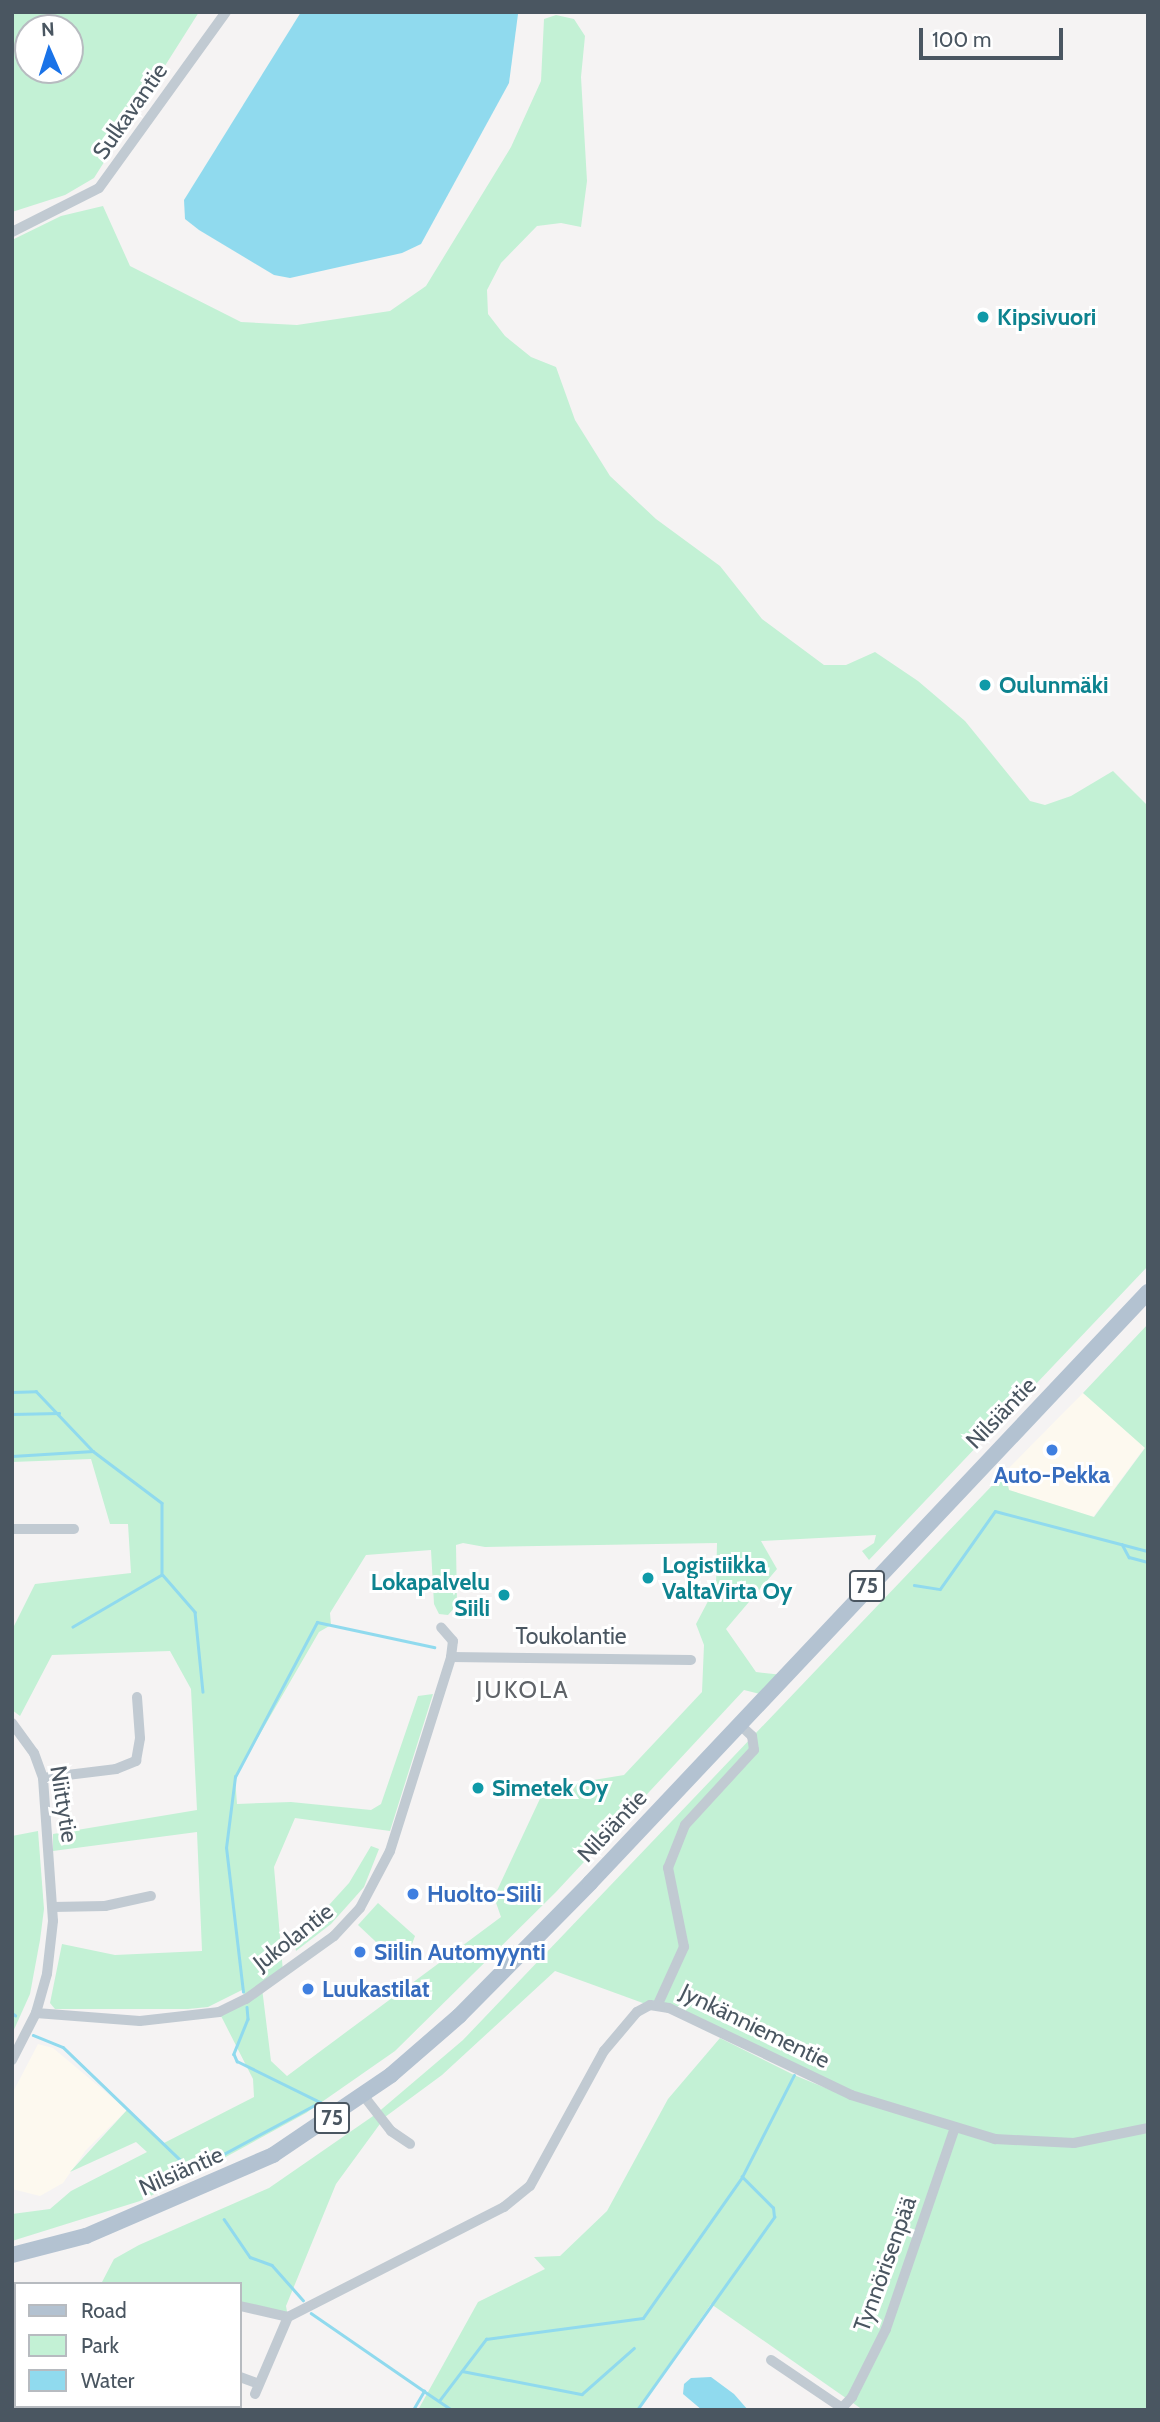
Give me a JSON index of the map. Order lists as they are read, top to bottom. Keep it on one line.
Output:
{"streets":{"main road":["Nilsiäntie","75"],"street":["Sulkavantie","Toukolantie","Niittytie","Jukolantie","Jynkänniementie","Tynnörisenpää"]},"crossings":[["Toukolantie","Jukolantie"],["Niittytie","Jukolantie"],["Jynkänniementie","Tynnörisenpää"]],"districts":["JUKOLA"],"places":["Kipsivuori","Oulunmäki","Auto-Pekka","Logistiikka ValtaVirta Oy","Lokapalvelu Siili","Simetek Oy","Huolto-Siili","Siilin Automyynti","Luukastilat"],"legend":["Road","Park","Water"],"scale_bar":"100 m","north":"top"}
